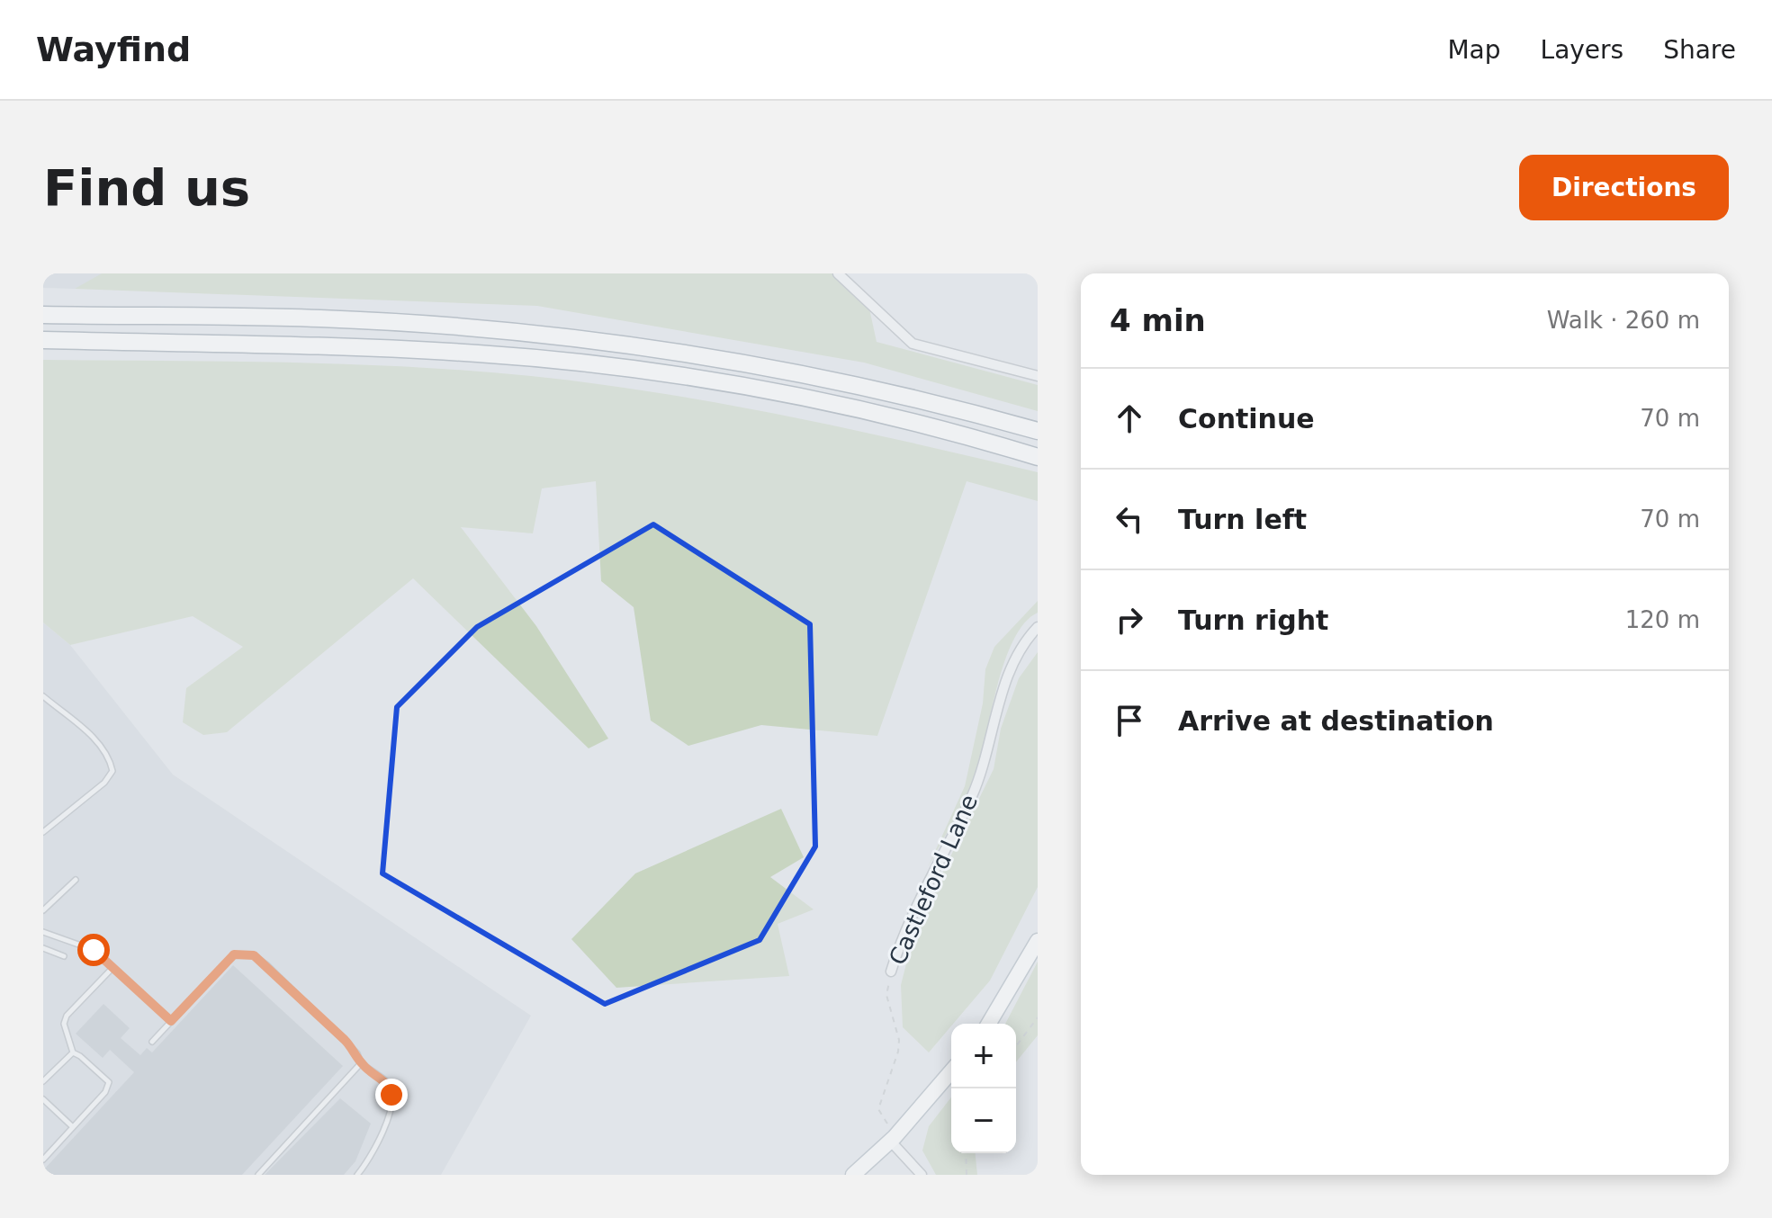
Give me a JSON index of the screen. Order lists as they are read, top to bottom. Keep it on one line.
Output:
{"streets":{"street":["Castleford Lane"]},"page":{"header":"Wayfind","nav":["Map","Layers","Share"],"buttons":"Directions","title":"Find us","heading":["4 min","Walk · 260 m"],"list":[["Continue","70 m"],["Turn left","70 m"],["Turn right","120 m"],"Arrive at destination"],"map_buttons":["+","−"]}}
